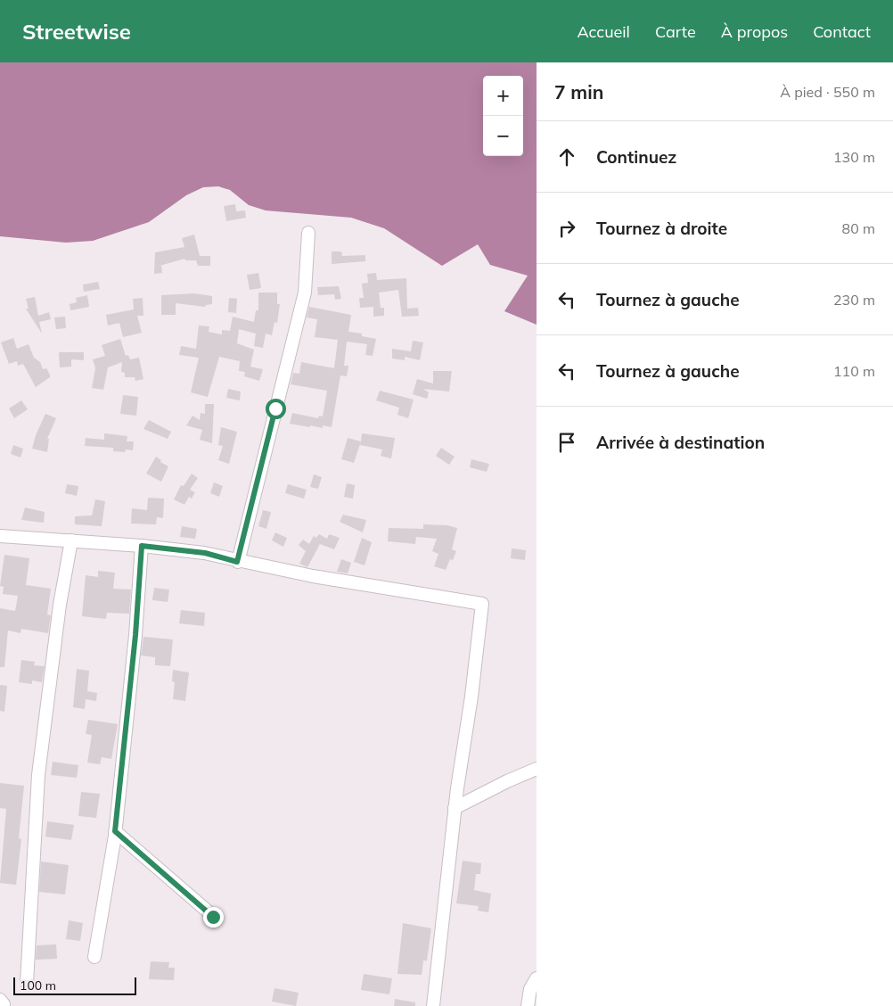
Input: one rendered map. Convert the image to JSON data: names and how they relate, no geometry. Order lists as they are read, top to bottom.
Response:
{
  "scale_bar": "100 m",
  "page": {
    "header": "Streetwise",
    "nav": [
      "Accueil",
      "Carte",
      "À propos",
      "Contact"
    ],
    "heading": ["7 min", "À pied · 550 m"],
    "map_buttons": ["+", "−"],
    "list": [
      ["Continuez", "130 m"],
      ["Tournez à droite", "80 m"],
      ["Tournez à gauche", "230 m"],
      ["Tournez à gauche", "110 m"],
      "Arrivée à destination"
    ],
    "scale": "100 m"
  }
}
